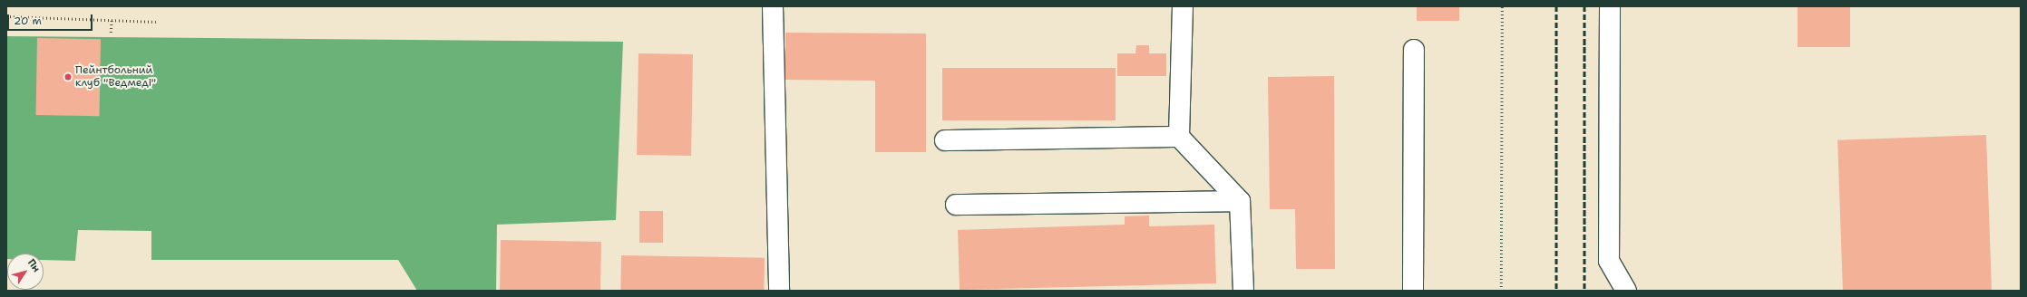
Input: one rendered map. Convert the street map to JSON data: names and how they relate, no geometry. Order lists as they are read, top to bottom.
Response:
{
  "places": ["Пейнтбольний клуб \"Ведмеді\""],
  "scale_bar": "20 m",
  "north": "top right"
}
